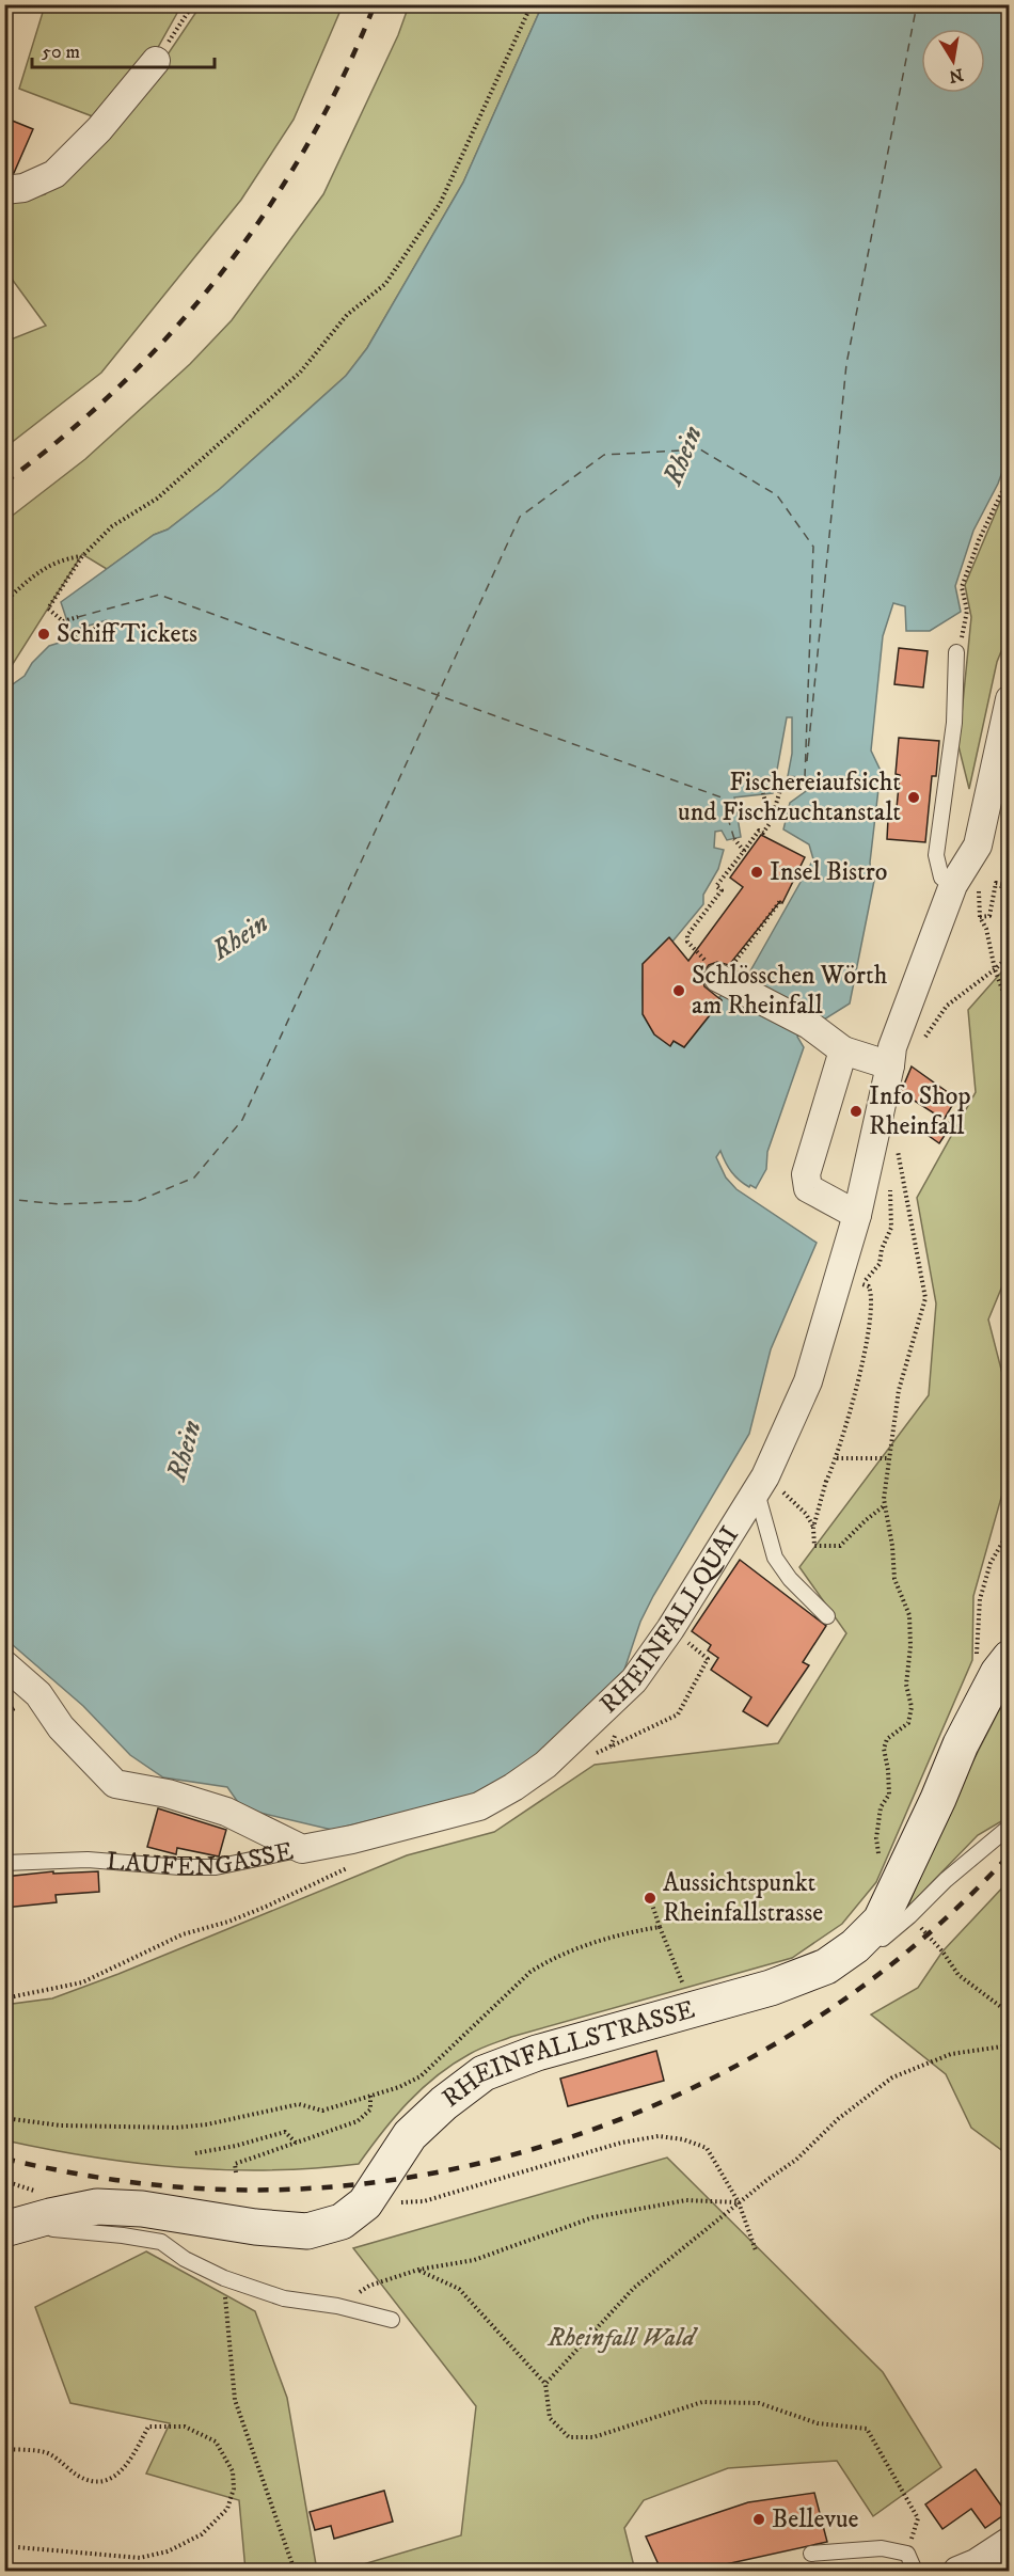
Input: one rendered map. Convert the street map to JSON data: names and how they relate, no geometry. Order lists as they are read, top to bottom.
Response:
{
  "streets": {
    "street": ["RHEINFALLQUAI", "LAUFENGASSE", "RHEINFALLSTRASSE"]
  },
  "crossings": [
    ["RHEINFALLQUAI", "LAUFENGASSE"]
  ],
  "water": ["Rhein"],
  "parks": ["Rheinfall Wald"],
  "places": [
    "Schiff Tickets",
    "Fischereiaufsicht und Fischzuchtanstalt",
    "Insel Bistro",
    "Schlösschen Wörth am Rheinfall",
    "Info Shop Rheinfall",
    "Aussichtspunkt Rheinfallstrasse",
    "Bellevue"
  ],
  "scale_bar": "50 m",
  "north": "bottom"
}
